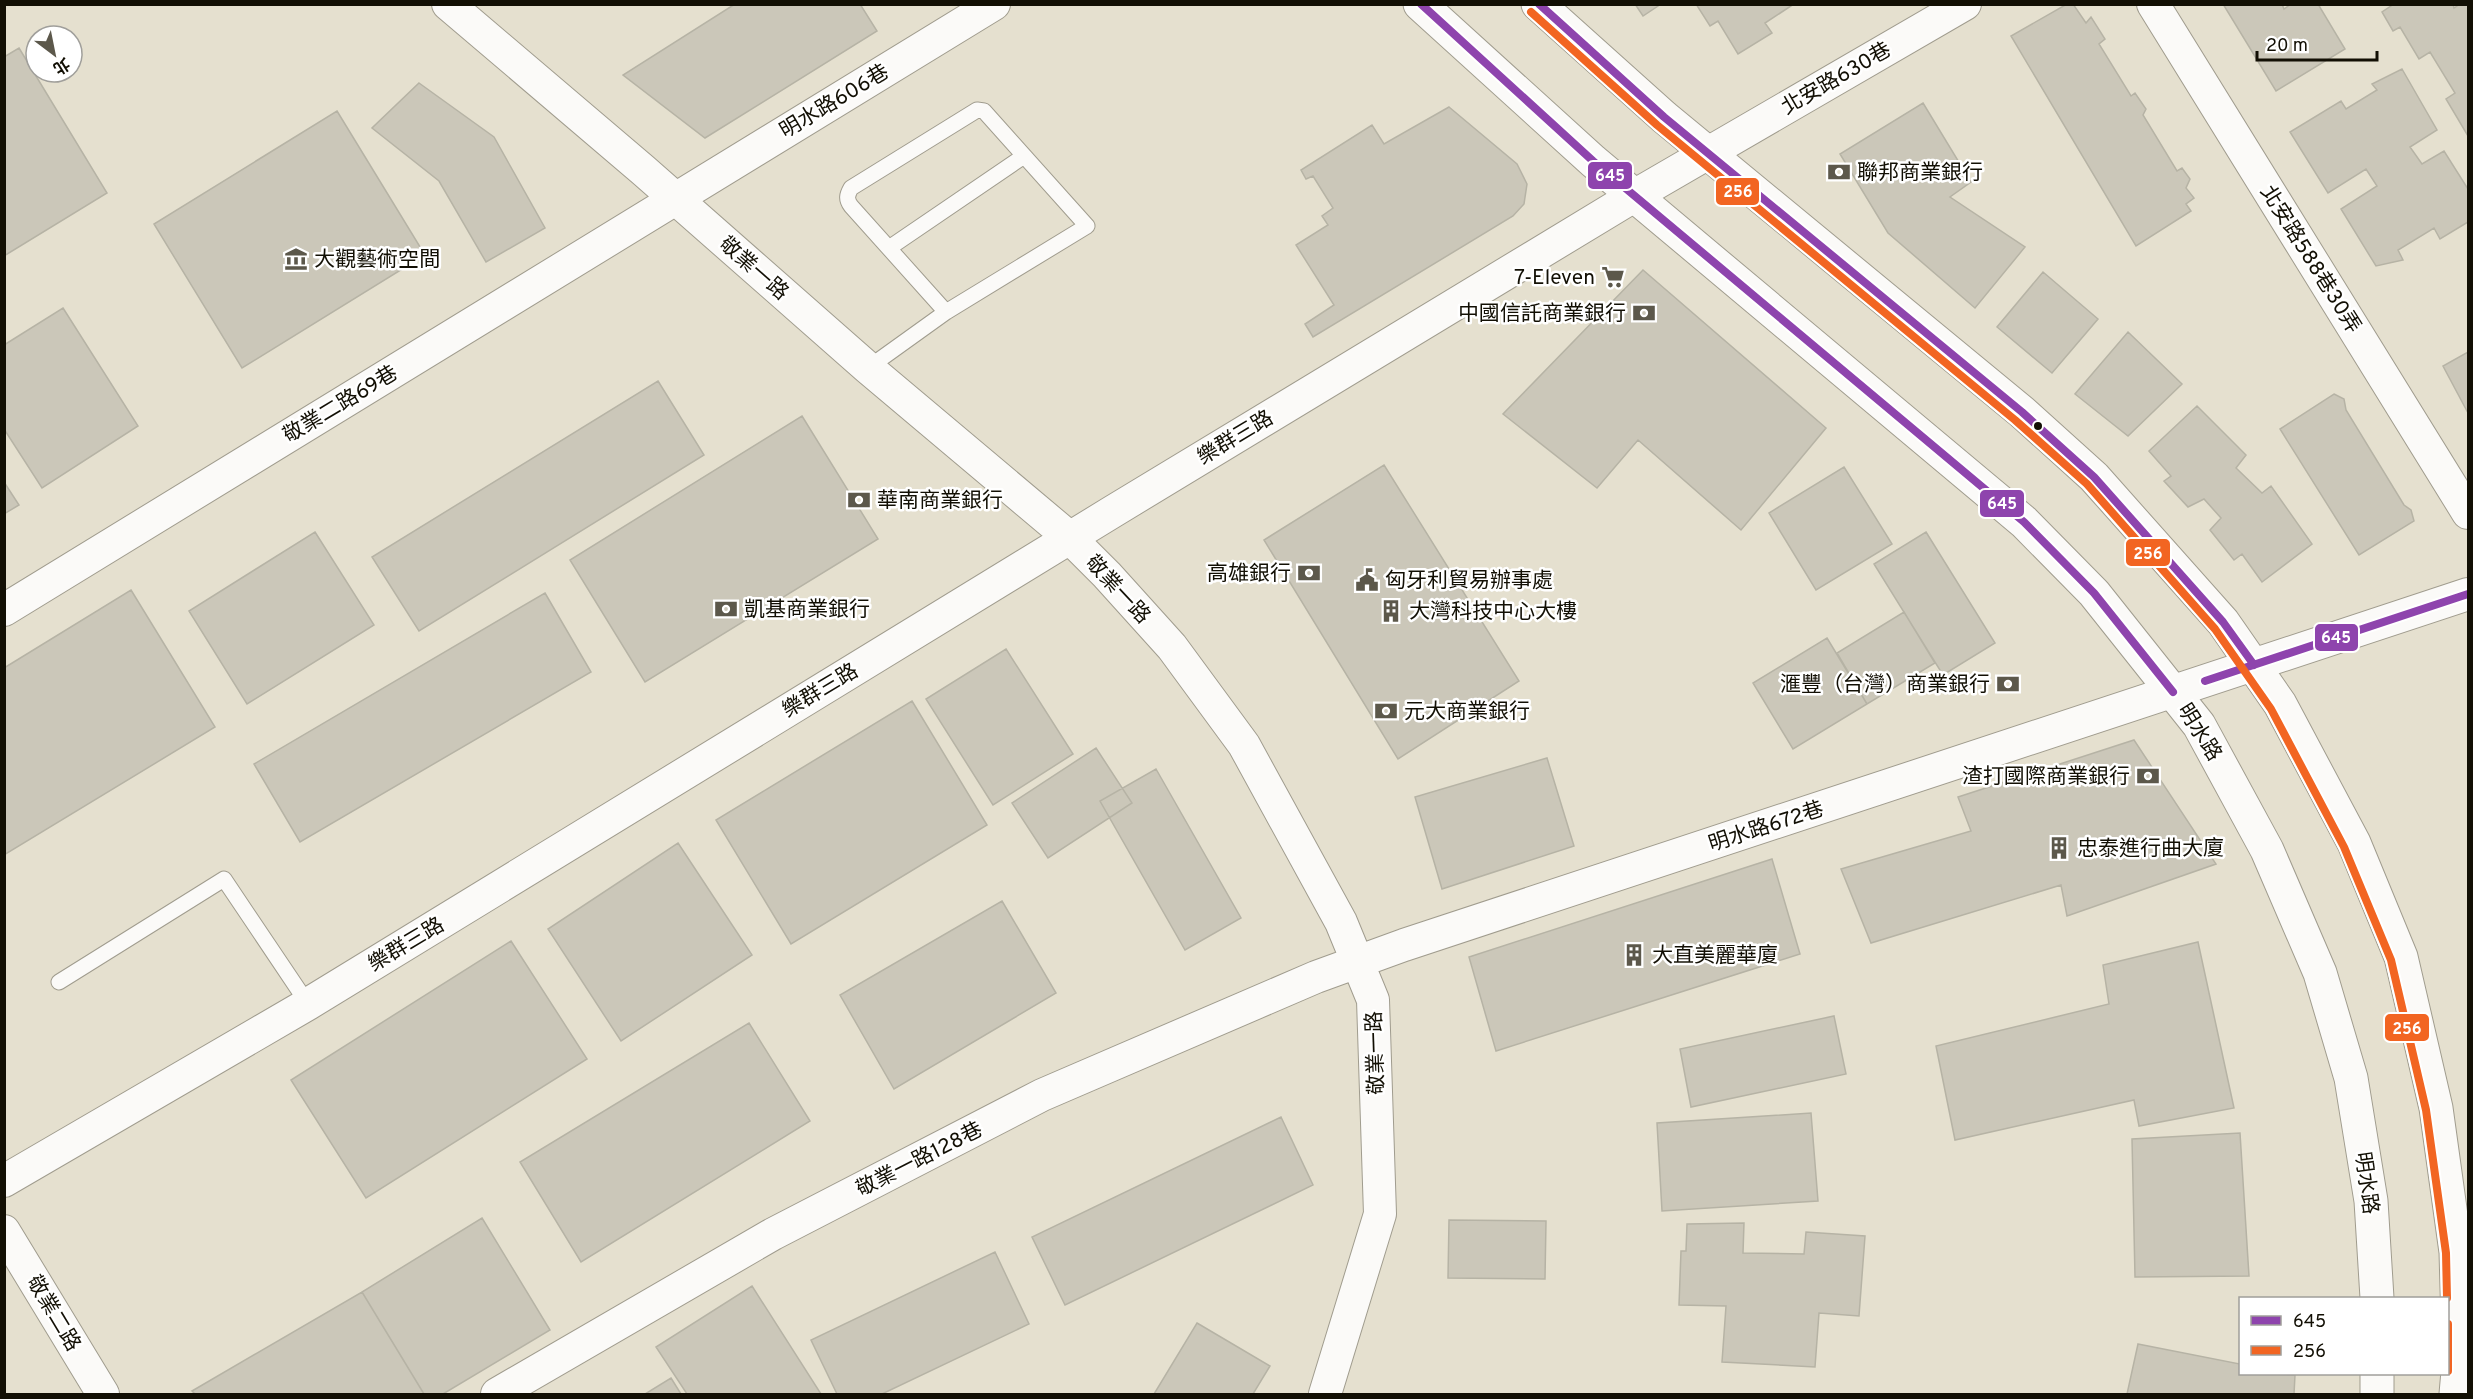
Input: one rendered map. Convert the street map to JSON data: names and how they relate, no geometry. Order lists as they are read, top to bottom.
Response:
{
  "streets": {
    "street": [
      "北安路630巷",
      "明水路606巷",
      "北安路588巷30弄",
      "敬業一路",
      "敬業二路69巷",
      "樂群三路",
      "明水路",
      "明水路672巷",
      "敬業一路128巷",
      "敬業二路"
    ]
  },
  "crossings": [
    ["北安路630巷", "樂群三路"],
    ["北安路630巷", "明水路"],
    ["明水路606巷", "敬業一路"],
    ["明水路606巷", "敬業二路69巷"],
    ["敬業一路", "敬業二路69巷"],
    ["敬業一路", "樂群三路"],
    ["敬業一路", "明水路672巷"],
    ["敬業一路", "敬業一路128巷"],
    ["樂群三路", "明水路"],
    ["明水路", "明水路672巷"],
    ["明水路672巷", "敬業一路128巷"]
  ],
  "places": {
    "bank": [
      "聯邦商業銀行",
      "中國信託商業銀行",
      "華南商業銀行",
      "高雄銀行",
      "凱基商業銀行",
      "滙豐（台灣）商業銀行",
      "元大商業銀行",
      "渣打國際商業銀行"
    ],
    "museum": ["大觀藝術空間"],
    "supermarket": ["7-Eleven"],
    "public building": ["匈牙利貿易辦事處"],
    "building": ["大灣科技中心大樓", "忠泰進行曲大廈", "大直美麗華廈"]
  },
  "lines": ["transit line 645", "transit line 256"],
  "legend": ["645", "256"],
  "scale_bar": "20 m",
  "north": "bottom right"
}
